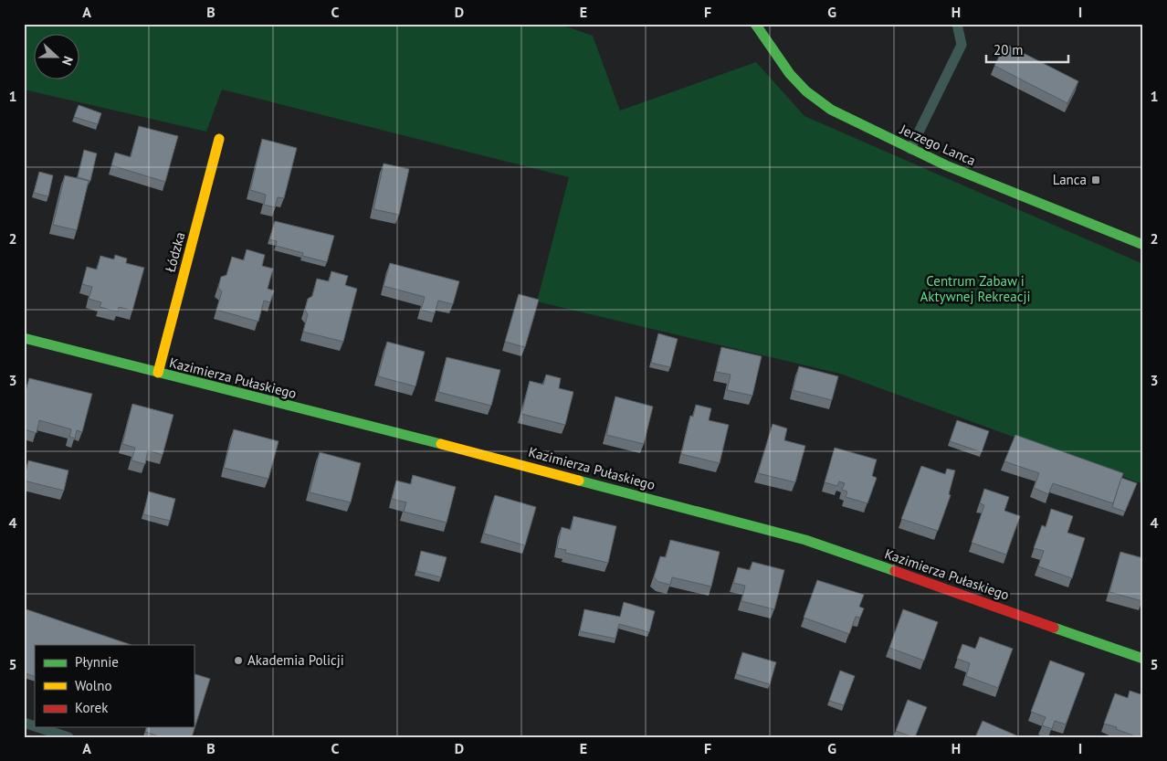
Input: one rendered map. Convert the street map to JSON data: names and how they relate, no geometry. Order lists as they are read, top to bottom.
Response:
{
  "streets": {
    "street": ["Jerzego Lanca", "Łódzka", "Kazimierza Pułaskiego"]
  },
  "crossings": [
    ["Łódzka", "Kazimierza Pułaskiego"]
  ],
  "parks": ["Centrum Zabaw i Aktywnej Rekreacji"],
  "places": {
    "transit": ["Lanca"],
    "other": ["Akademia Policji"]
  },
  "legend": ["Płynnie", "Wolno", "Korek"],
  "scale_bar": "20 m",
  "north": "right",
  "grid": {
    "columns": [
      "A",
      "B",
      "C",
      "D",
      "E",
      "F",
      "G",
      "H",
      "I"
    ],
    "rows": [
      "1",
      "2",
      "3",
      "4",
      "5"
    ]
  }
}
